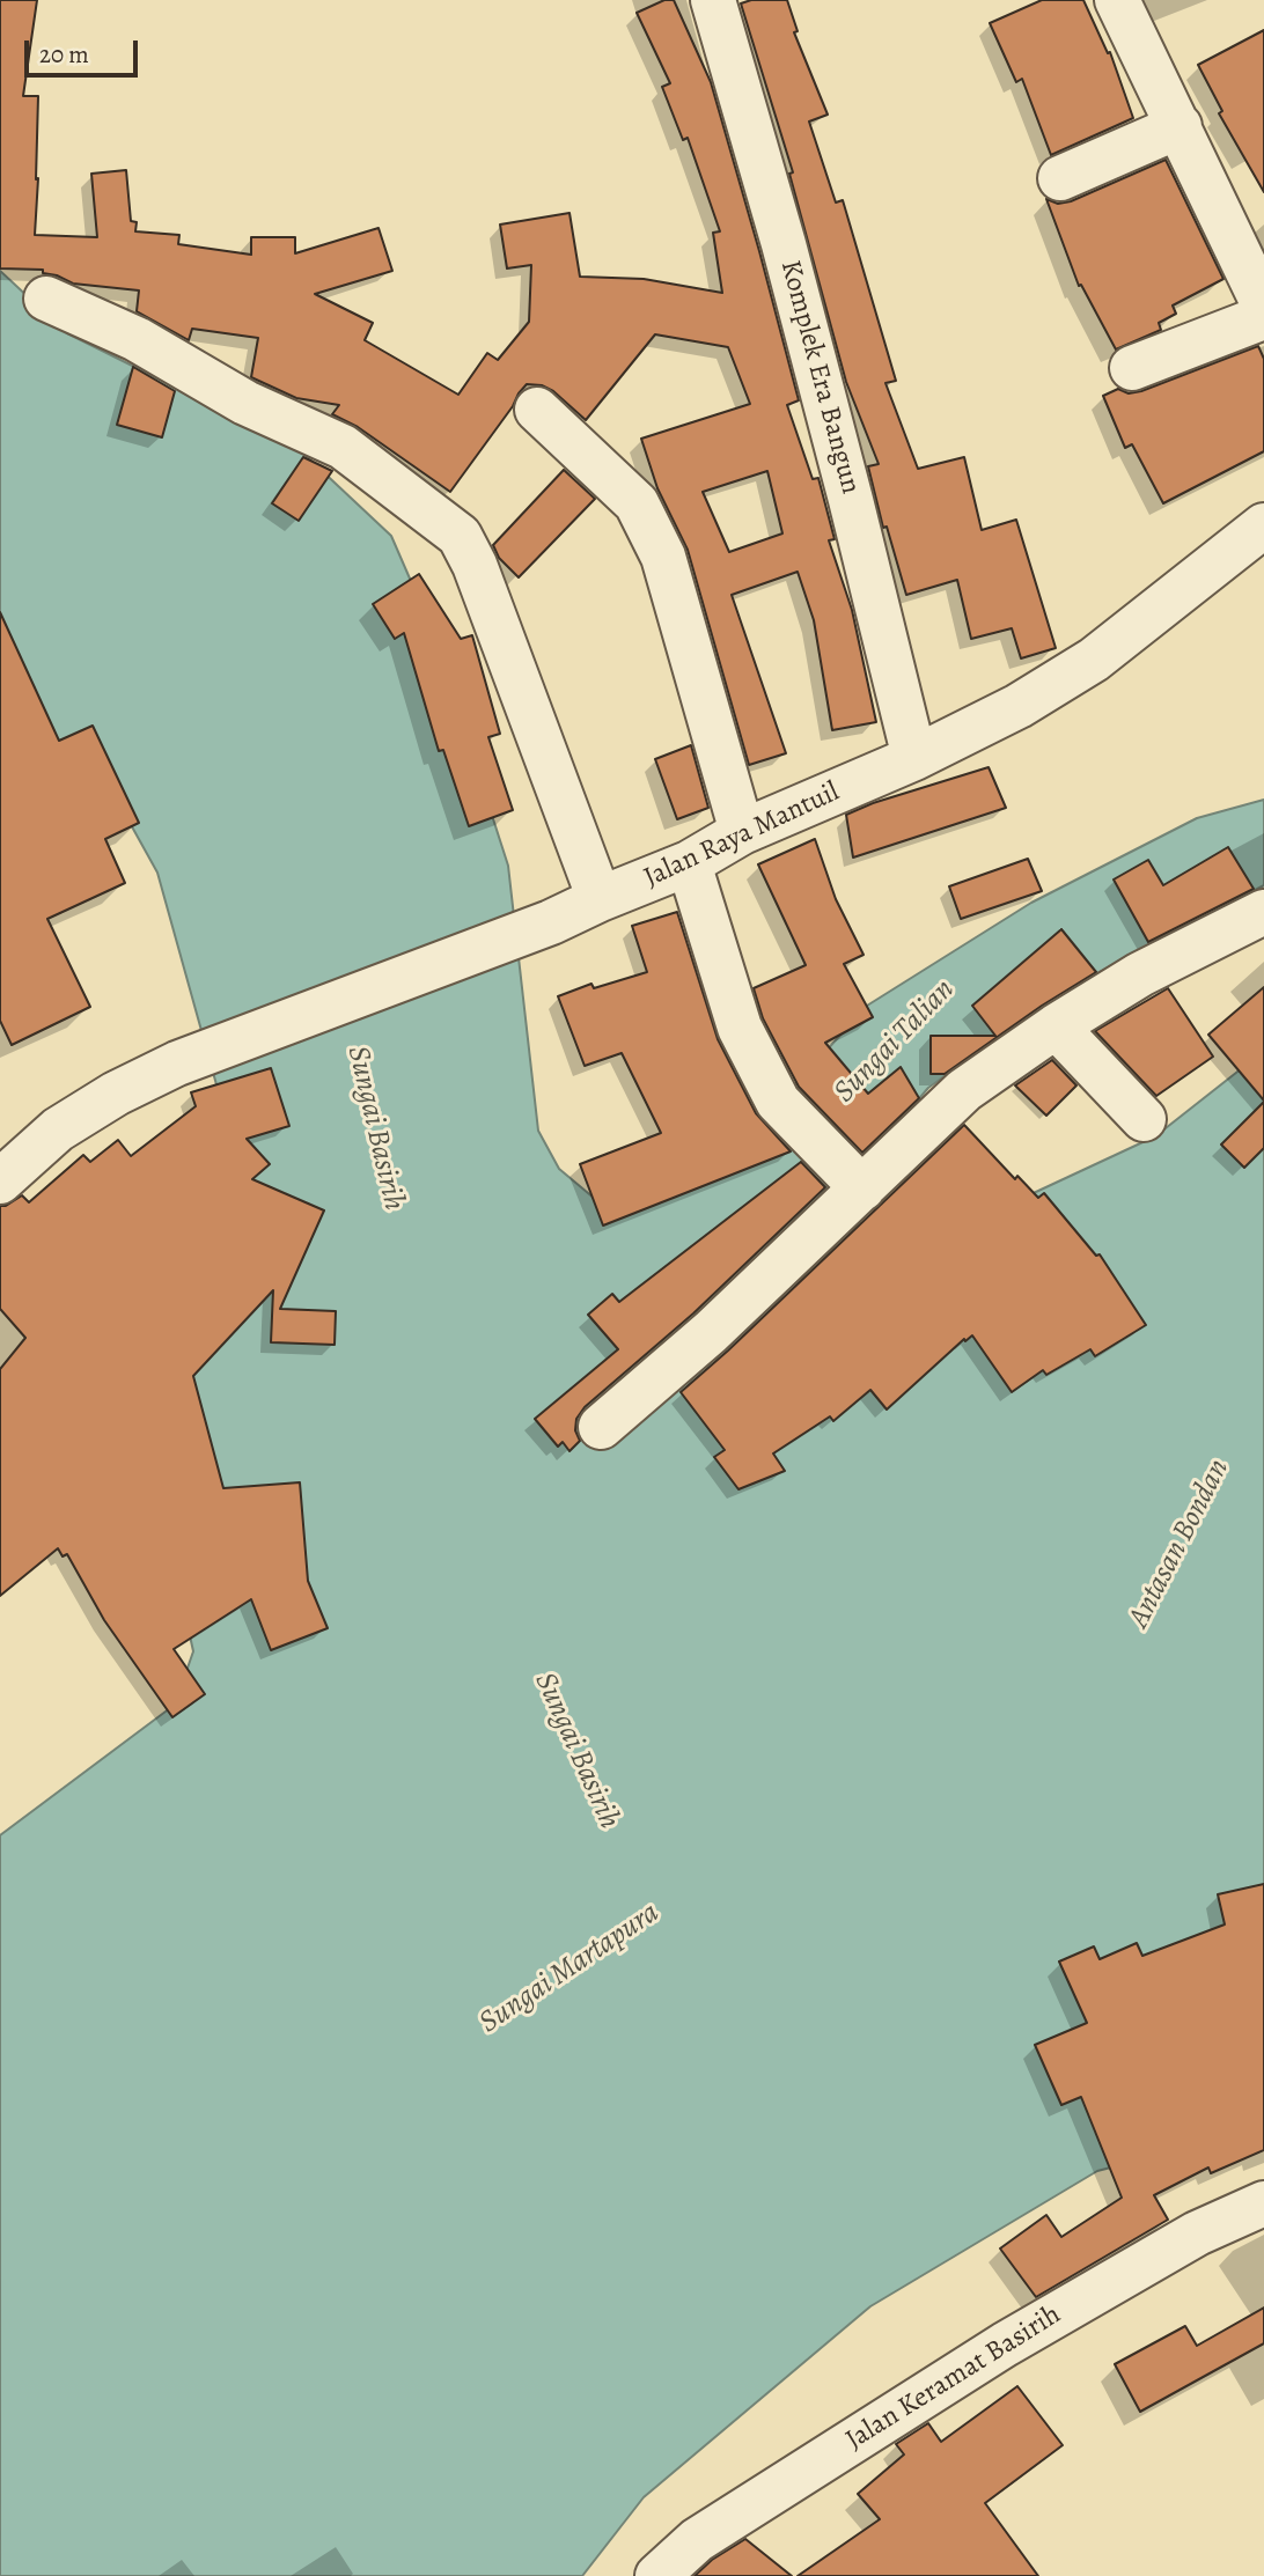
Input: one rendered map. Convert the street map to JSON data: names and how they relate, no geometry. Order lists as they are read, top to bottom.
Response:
{
  "streets": {
    "street": ["Komplek Era Bangun", "Jalan Raya Mantuil", "Jalan Keramat Basirih"]
  },
  "crossings": [
    ["Komplek Era Bangun", "Jalan Raya Mantuil"]
  ],
  "water": [
    "Sungai Talian",
    "Sungai Basirih",
    "Antasan Bondan",
    "Sungai Martapura"
  ],
  "scale_bar": "20 m"
}
